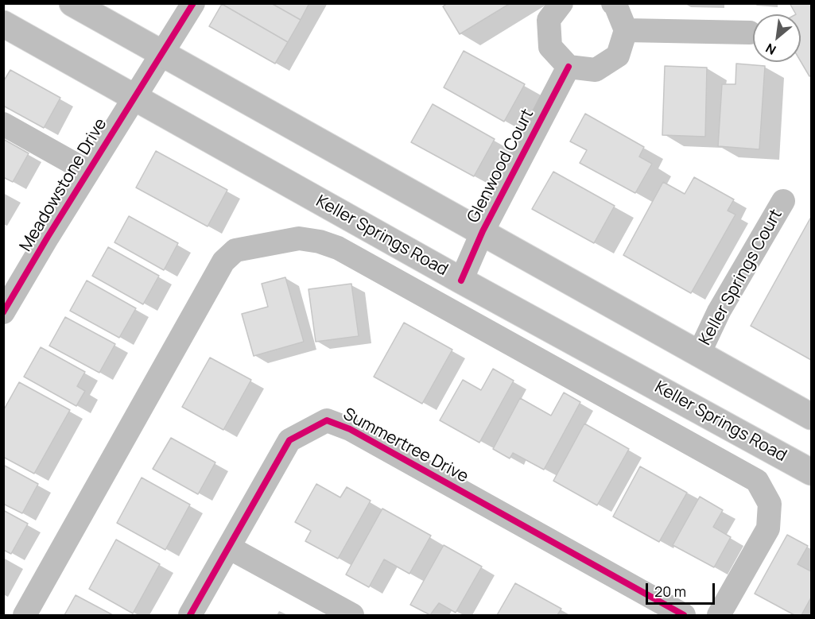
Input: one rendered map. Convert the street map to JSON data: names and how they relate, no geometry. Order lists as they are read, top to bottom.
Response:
{
  "streets": {
    "main road": ["Keller Springs Road"],
    "street": [
      "Glenwood Court",
      "Meadowstone Drive",
      "Keller Springs Court",
      "Summertree Drive"
    ]
  },
  "crossings": [
    ["Glenwood Court", "Keller Springs Road"],
    ["Meadowstone Drive", "Keller Springs Road"]
  ],
  "scale_bar": "20 m",
  "north": "bottom left"
}
